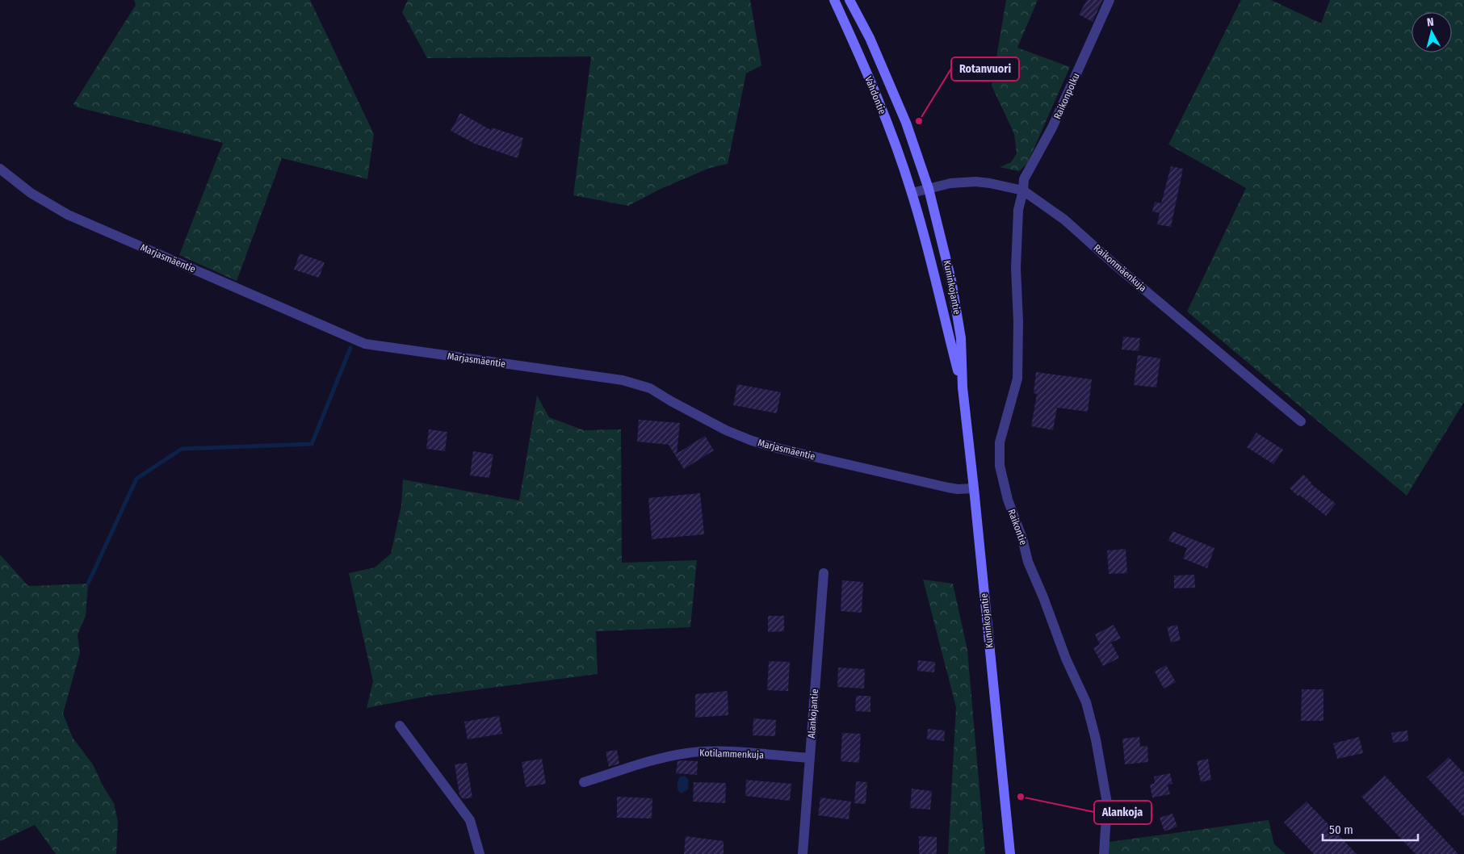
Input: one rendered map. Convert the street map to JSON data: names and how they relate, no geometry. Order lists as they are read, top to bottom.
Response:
{
  "streets": {
    "main road": ["Vahdontie", "Kuninkojantie"],
    "street": [
      "Raikonpolku",
      "Marjasmäentie",
      "Raikonmäenkuja",
      "Raikontie",
      "Alankojantie",
      "Kotilammenkuja"
    ]
  },
  "crossings": [
    ["Vahdontie", "Raikonmäenkuja"],
    ["Vahdontie", "Kuninkojantie"],
    ["Raikonpolku", "Raikonmäenkuja"],
    ["Raikonpolku", "Raikontie"],
    ["Marjasmäentie", "Kuninkojantie"],
    ["Raikonmäenkuja", "Kuninkojantie"],
    ["Raikonmäenkuja", "Raikontie"],
    ["Alankojantie", "Kotilammenkuja"]
  ],
  "places": ["Rotanvuori", "Alankoja"],
  "scale_bar": "50 m",
  "north": "top"
}
